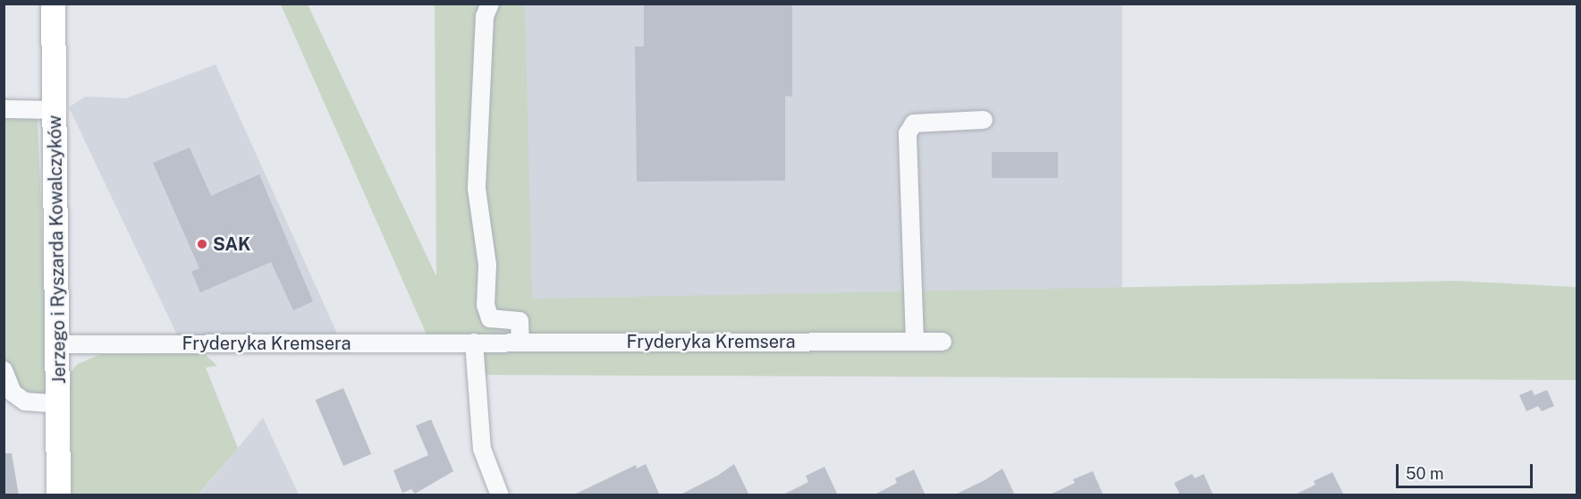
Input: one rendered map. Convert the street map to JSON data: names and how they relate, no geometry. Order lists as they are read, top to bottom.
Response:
{
  "streets": {
    "main road": ["Jerzego i Ryszarda Kowalczyków"],
    "street": ["Fryderyka Kremsera"]
  },
  "crossings": [
    ["Jerzego i Ryszarda Kowalczyków", "Fryderyka Kremsera"]
  ],
  "places": ["SAK"],
  "scale_bar": "50 m"
}
